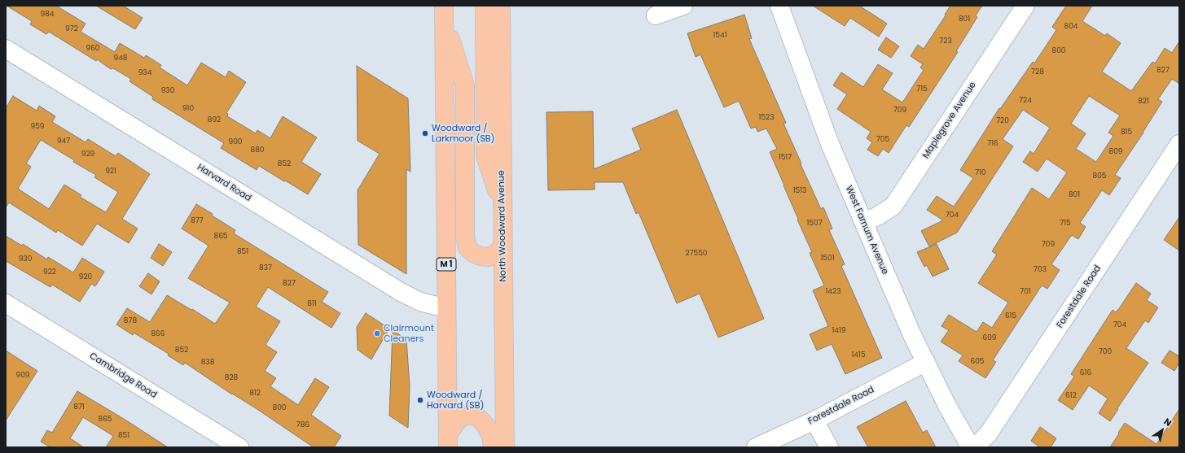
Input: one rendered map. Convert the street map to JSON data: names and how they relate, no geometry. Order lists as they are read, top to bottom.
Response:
{
  "streets": {
    "main road": ["North Woodward Avenue", "M 1"],
    "street": [
      "Maplegrove Avenue",
      "Harvard Road",
      "West Farnum Avenue",
      "Forestdale Road",
      "Cambridge Road"
    ]
  },
  "crossings": [
    ["Maplegrove Avenue", "West Farnum Avenue"],
    ["Harvard Road", "M 1"],
    ["West Farnum Avenue", "Forestdale Road"]
  ],
  "places": ["Woodward / Larkmoor (SB)", "Clairmount Cleaners", "Woodward / Harvard (SB)"],
  "house_numbers": [
    "984",
    "801",
    "804",
    "972",
    "1541",
    "723",
    "960",
    "800",
    "948",
    "827",
    "728",
    "934",
    "715",
    "930",
    "724",
    "821",
    "910",
    "709",
    "1523",
    "892",
    "720",
    "959",
    "815",
    "705",
    "947",
    "900",
    "716",
    "880",
    "809",
    "929",
    "1517",
    "852",
    "921",
    "710",
    "805",
    "1513",
    "801",
    "704",
    "877",
    "1507",
    "715",
    "865",
    "709",
    "851",
    "27550",
    "1501",
    "930",
    "837",
    "703",
    "922",
    "920",
    "827",
    "1423",
    "701",
    "811",
    "615",
    "878",
    "704",
    "1419",
    "866",
    "609",
    "852",
    "700",
    "1415",
    "605",
    "838",
    "616",
    "909",
    "828",
    "812",
    "612",
    "871",
    "800",
    "865",
    "786",
    "851"
  ],
  "north": "top right"
}
